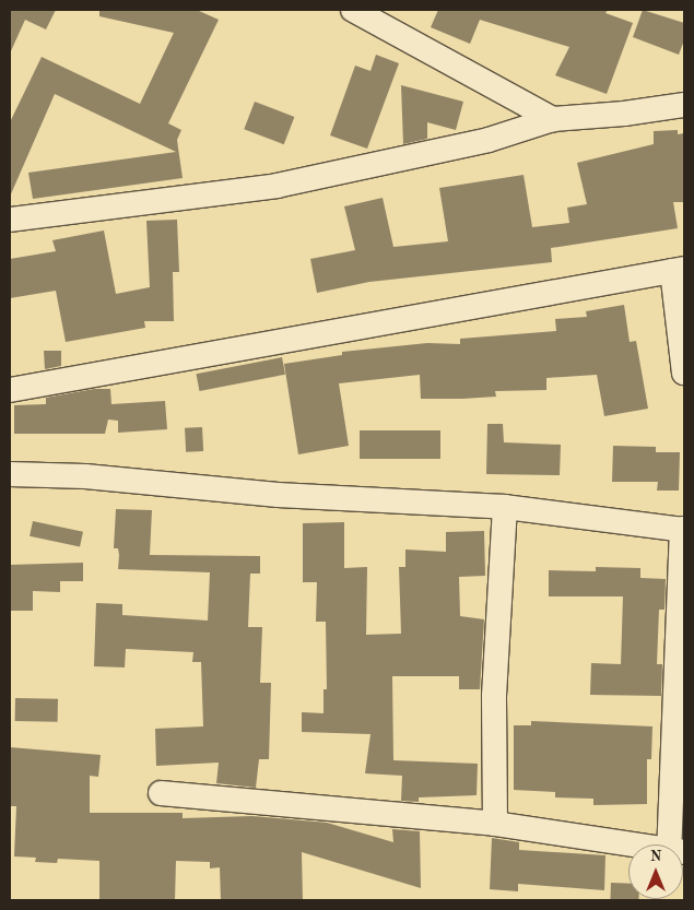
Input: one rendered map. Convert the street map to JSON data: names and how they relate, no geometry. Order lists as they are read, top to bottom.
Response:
{
  "north": "top"
}
